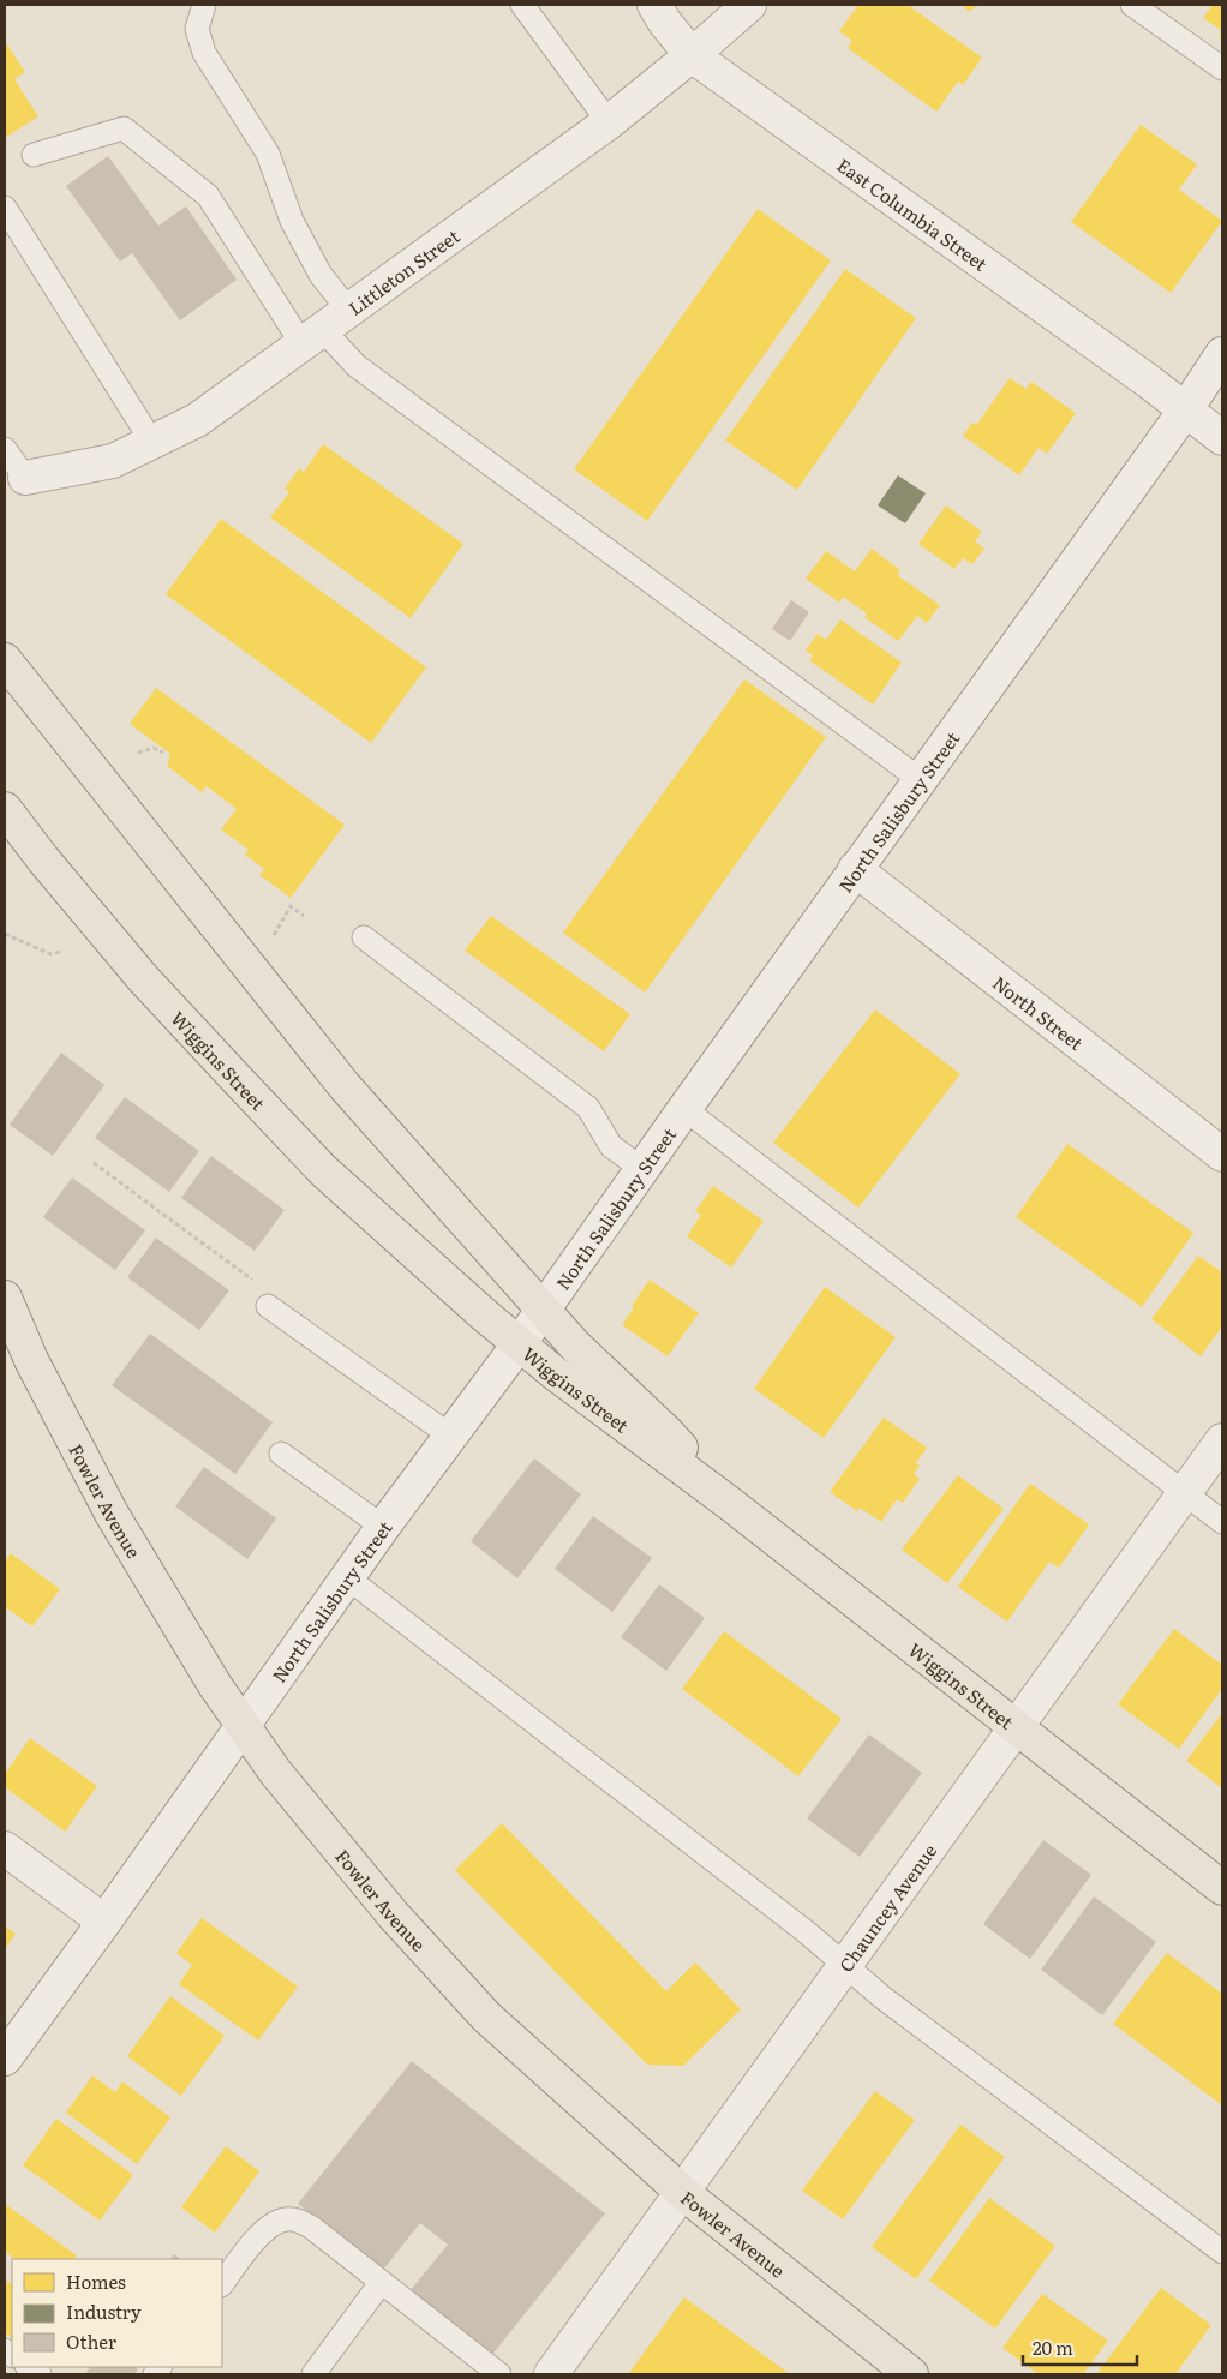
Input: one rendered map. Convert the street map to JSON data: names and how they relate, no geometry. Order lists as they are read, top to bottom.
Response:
{
  "streets": {
    "main road": ["Wiggins Street", "Fowler Avenue"],
    "street": [
      "East Columbia Street",
      "Littleton Street",
      "North Salisbury Street",
      "North Street",
      "Chauncey Avenue"
    ]
  },
  "crossings": [
    ["East Columbia Street", "Littleton Street"],
    ["East Columbia Street", "North Salisbury Street"],
    ["North Salisbury Street", "North Street"],
    ["North Salisbury Street", "Wiggins Street"],
    ["North Salisbury Street", "Fowler Avenue"],
    ["Wiggins Street", "Chauncey Avenue"],
    ["Fowler Avenue", "Chauncey Avenue"]
  ],
  "legend": ["Homes", "Industry", "Other"],
  "scale_bar": "20 m"
}
